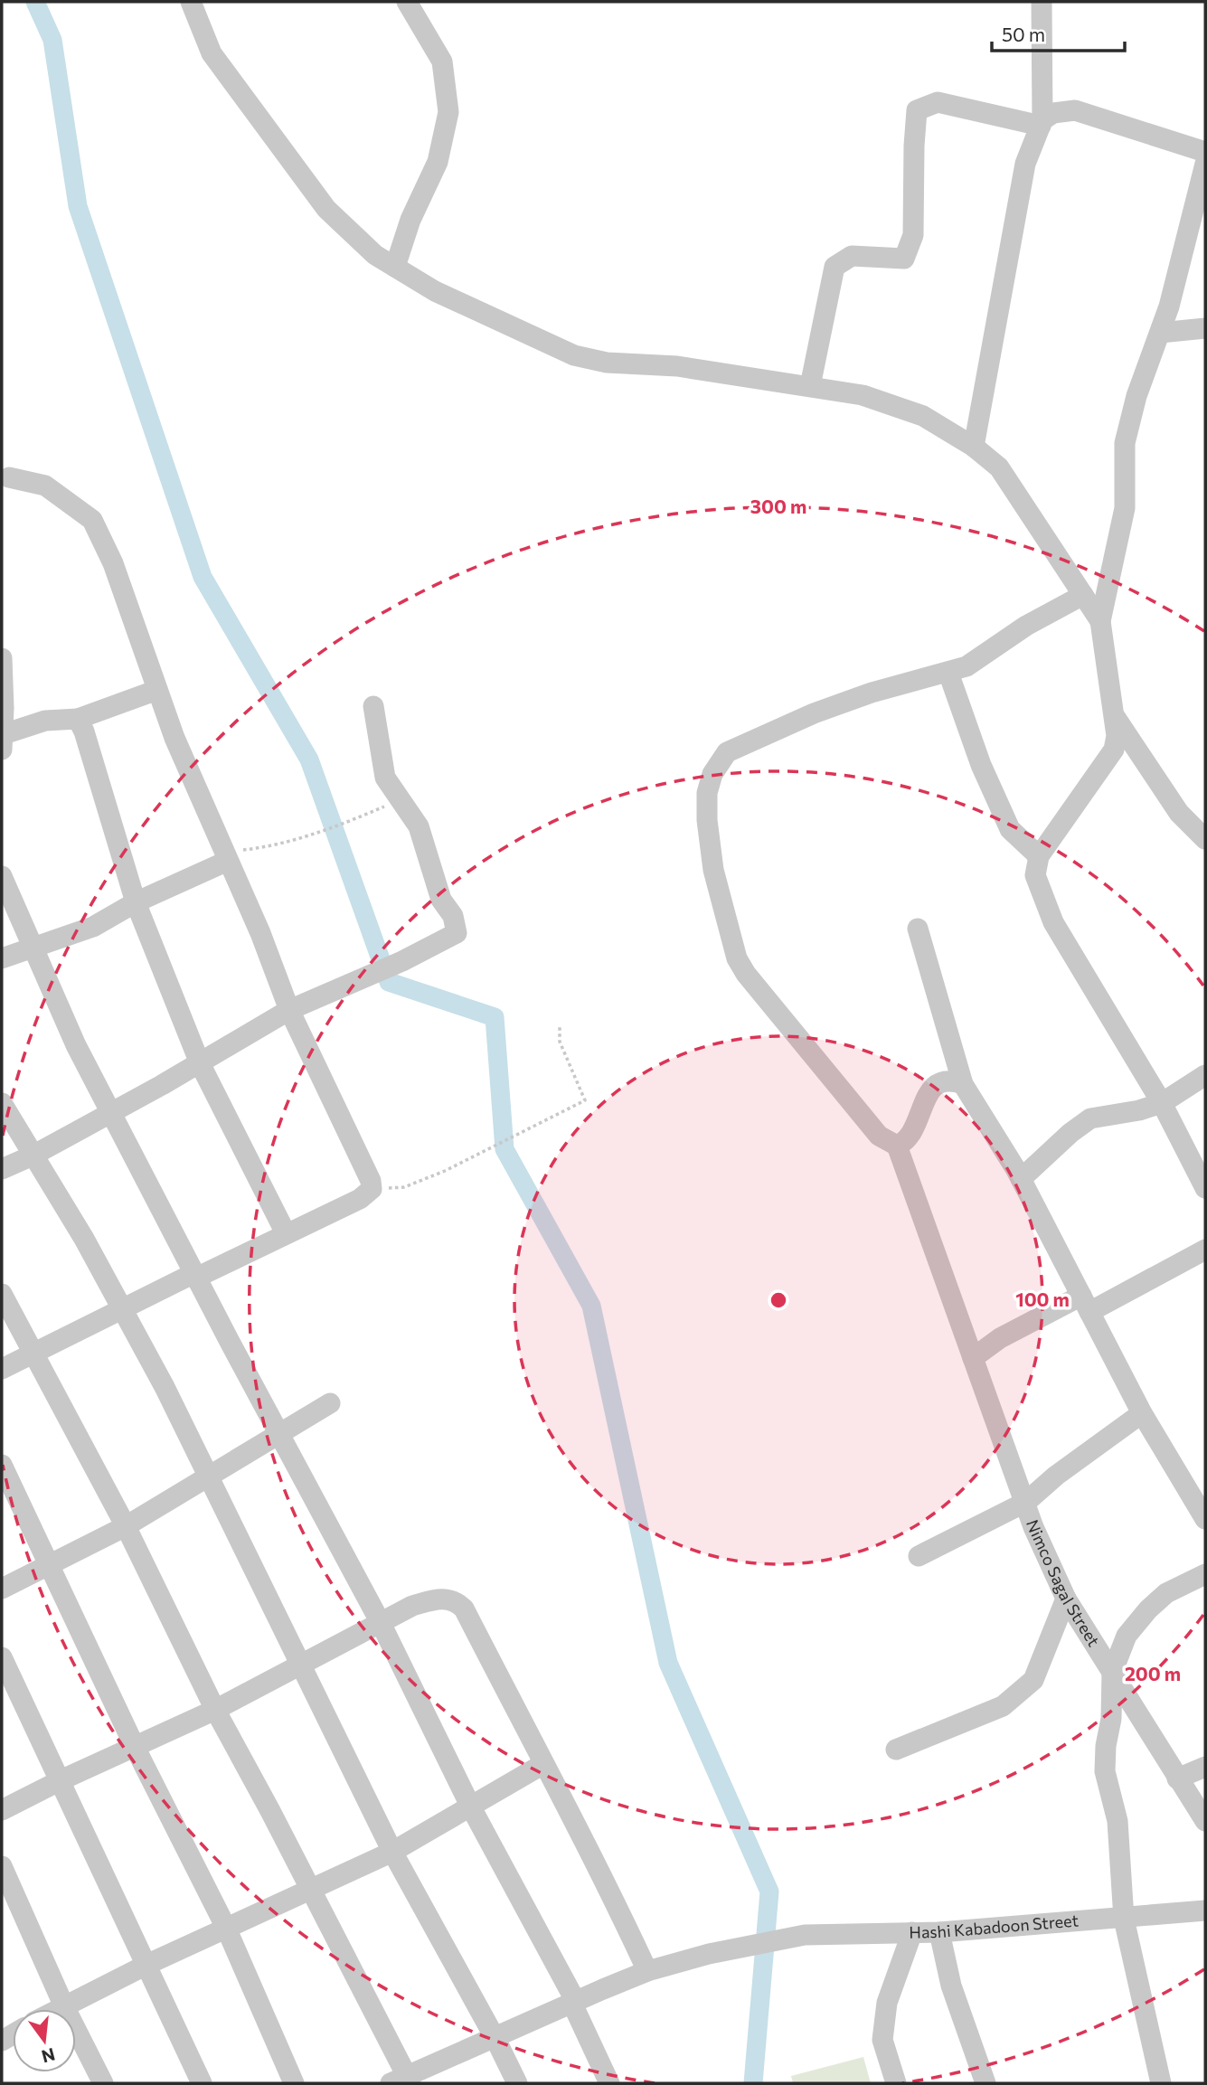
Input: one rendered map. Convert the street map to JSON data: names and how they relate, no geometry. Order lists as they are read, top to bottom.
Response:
{
  "streets": {
    "street": ["Nimco Sagal Street", "Hashi Kabadoon Street"]
  },
  "scale_bar": "50 m",
  "north": "bottom",
  "rings": ["300 m", "100 m", "200 m"]
}
